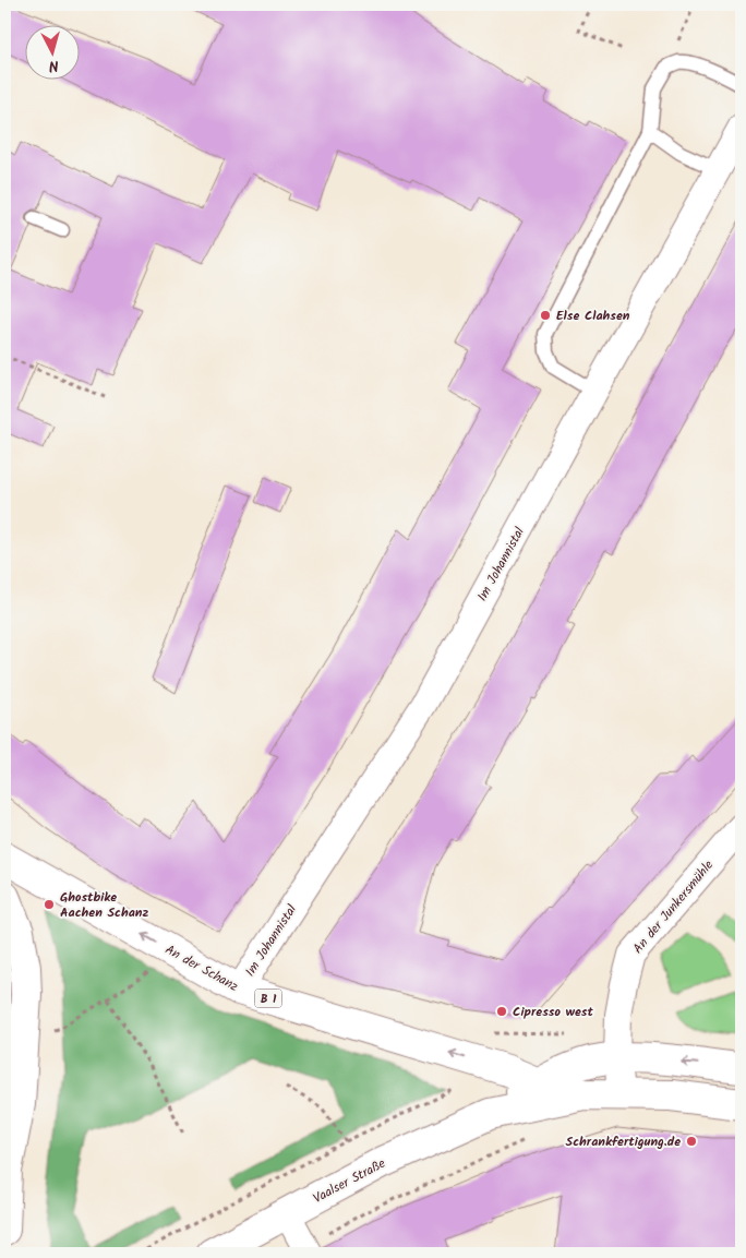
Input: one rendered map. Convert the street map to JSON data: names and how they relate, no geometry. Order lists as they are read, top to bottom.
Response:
{
  "streets": {
    "main road": ["An der Schanz", "B 1", "Vaalser Straße"],
    "street": ["Im Johannistal", "An der Junkersmühle"]
  },
  "crossings": [
    ["Im Johannistal", "An der Schanz"],
    ["An der Junkersmühle", "Vaalser Straße"],
    ["An der Schanz", "Vaalser Straße"]
  ],
  "one_way": ["An der Schanz"],
  "places": [
    "Else Clahsen",
    "Ghostbike Aachen Schanz",
    "Cipresso west",
    "Schrankfertigung.de"
  ],
  "north": "bottom"
}
